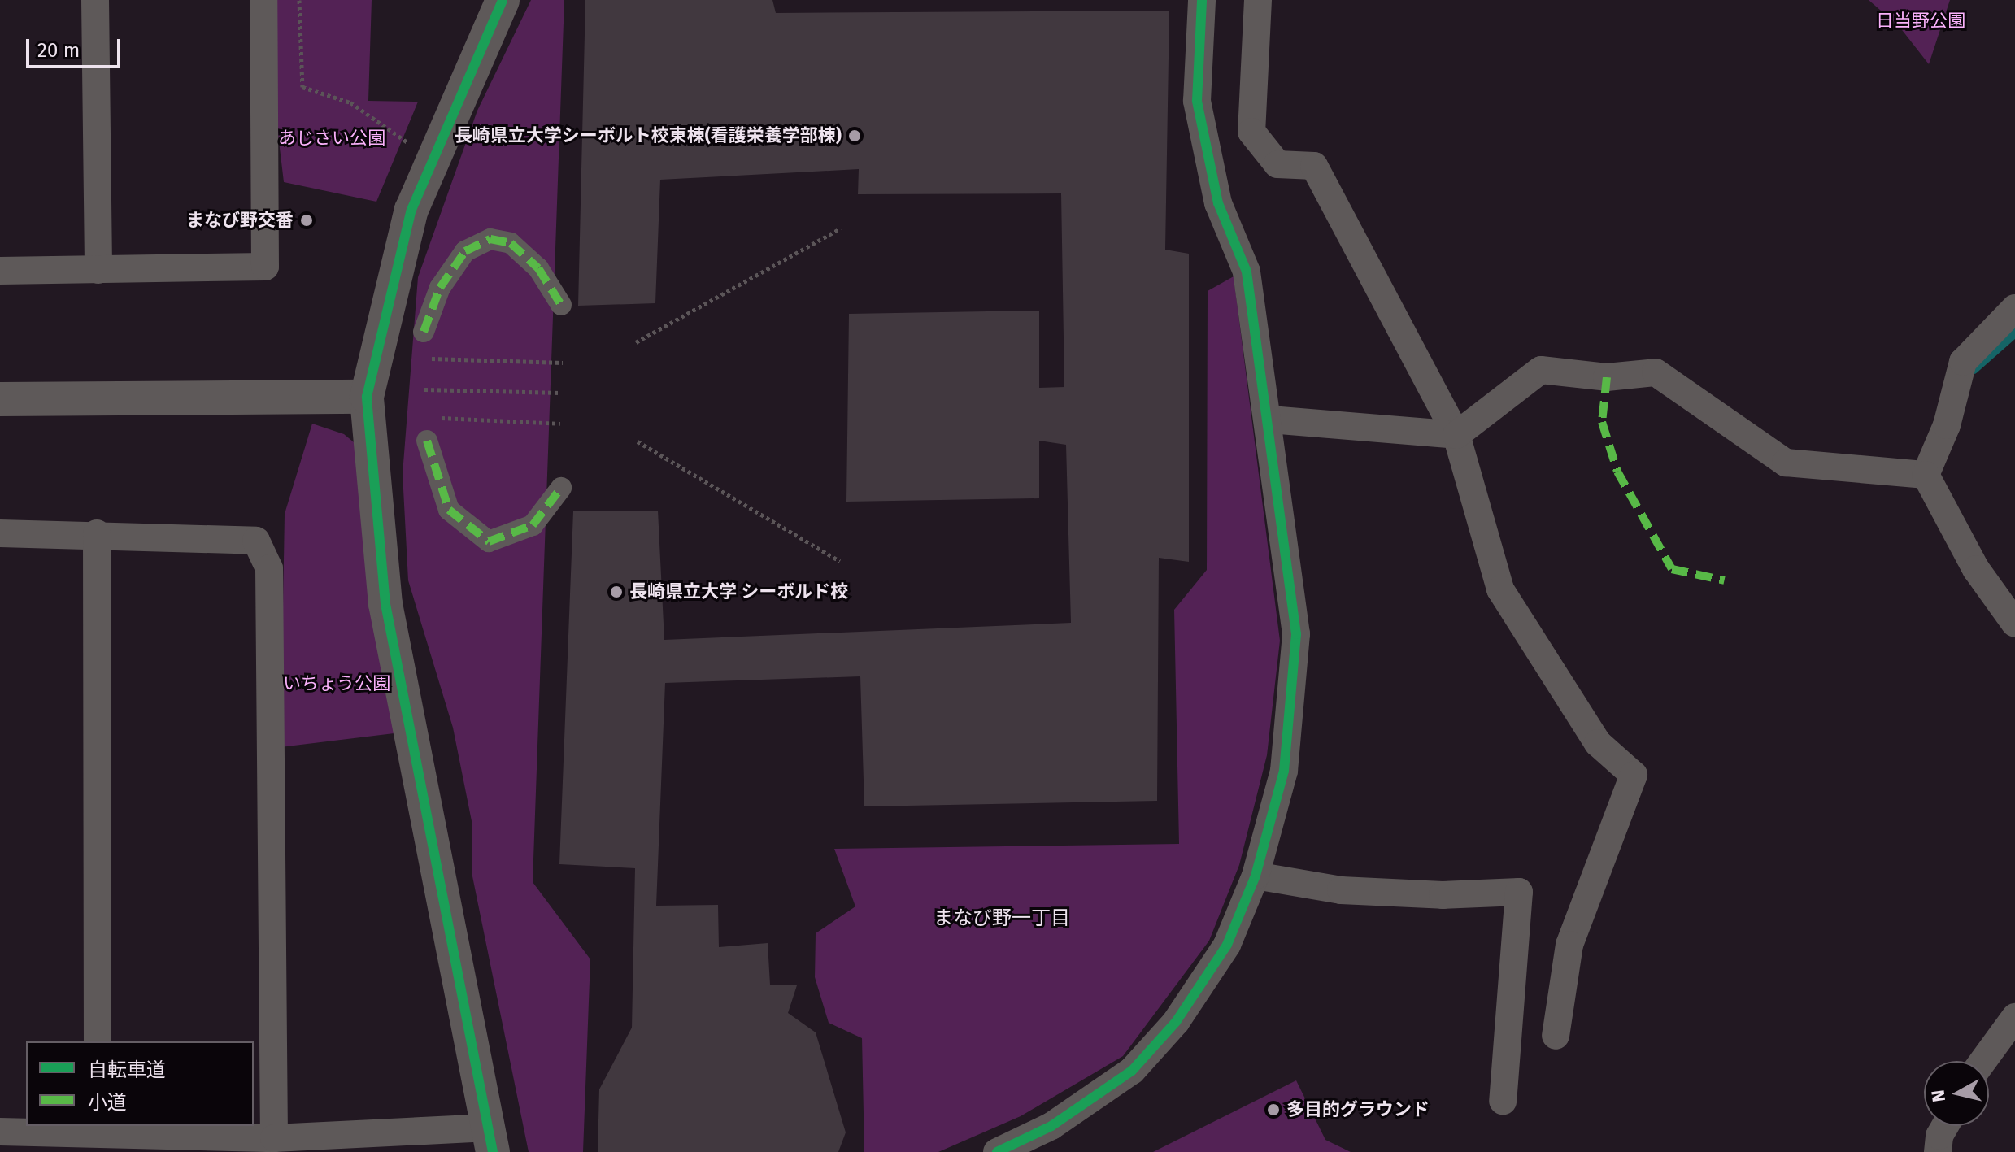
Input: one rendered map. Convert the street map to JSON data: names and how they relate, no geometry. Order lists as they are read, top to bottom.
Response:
{
  "districts": ["まなび野一丁目"],
  "parks": ["日当野公園", "あじさい公園", "いちょう公園"],
  "places": [
    "長崎県立大学シーボルト校東棟(看護栄養学部棟)",
    "まなび野交番",
    "長崎県立大学 シーボルド校",
    "多目的グラウンド"
  ],
  "legend": ["自転車道", "小道"],
  "scale_bar": "20 m",
  "north": "left"
}
